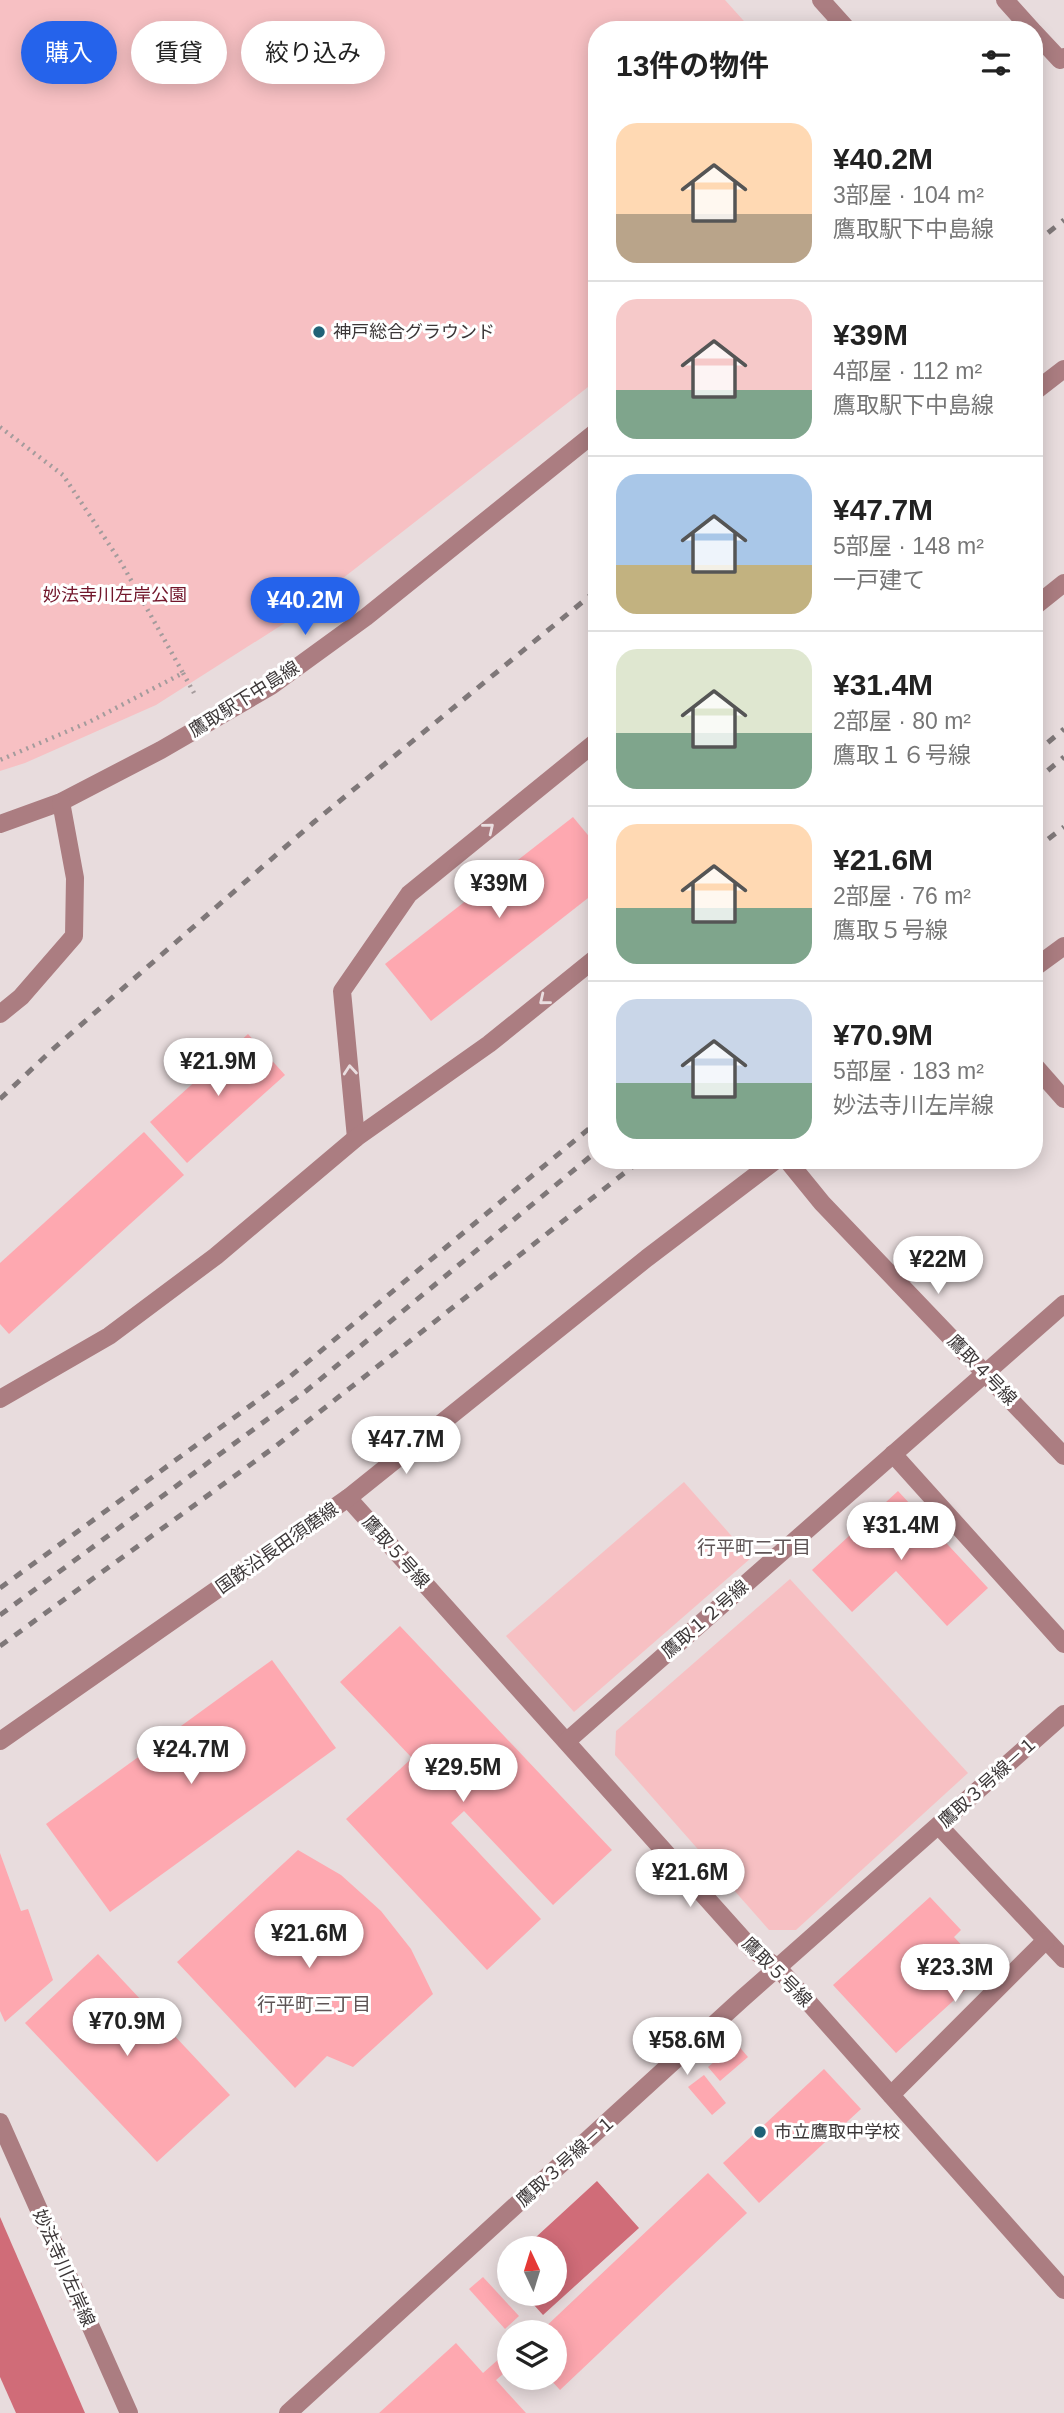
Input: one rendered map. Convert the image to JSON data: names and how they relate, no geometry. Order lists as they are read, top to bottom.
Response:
{
  "streets": {
    "street": [
      "鷹取駅下中島線",
      "鷹取４号線",
      "国鉄沿長田須磨線",
      "鷹取５号線",
      "鷹取１２号線",
      "鷹取３号線－１",
      "妙法寺川左岸線"
    ]
  },
  "crossings": [
    ["鷹取４号線", "鷹取１２号線"],
    ["国鉄沿長田須磨線", "鷹取５号線"],
    ["鷹取５号線", "鷹取１２号線"],
    ["鷹取５号線", "鷹取３号線－１"]
  ],
  "districts": ["行平町二丁目", "行平町三丁目"],
  "parks": ["妙法寺川左岸公園"],
  "places": ["神戸総合グラウンド", "市立鷹取中学校"],
  "north": "top",
  "page": {
    "chip": ["購入", "賃貸", "絞り込み"],
    "heading": "13件の物件",
    "list": [
      {
        "name": "¥40.2M",
        "note": "3部屋 · 104 m² · 鷹取駅下中島線"
      },
      {
        "name": "¥39M",
        "note": "4部屋 · 112 m² · 鷹取駅下中島線"
      },
      {
        "name": "¥47.7M",
        "note": "5部屋 · 148 m² · 一戸建て"
      },
      {
        "name": "¥31.4M",
        "note": "2部屋 · 80 m² · 鷹取１６号線"
      },
      {
        "name": "¥21.6M",
        "note": "2部屋 · 76 m² · 鷹取５号線"
      },
      {
        "name": "¥70.9M",
        "note": "5部屋 · 183 m² · 妙法寺川左岸線"
      }
    ],
    "price": [
      "¥40.2M",
      "¥39M",
      "¥21.9M",
      "¥22M",
      "¥47.7M",
      "¥31.4M",
      "¥24.7M",
      "¥29.5M",
      "¥21.6M",
      "¥21.6M",
      "¥23.3M",
      "¥70.9M",
      "¥58.6M"
    ]
  }
}
